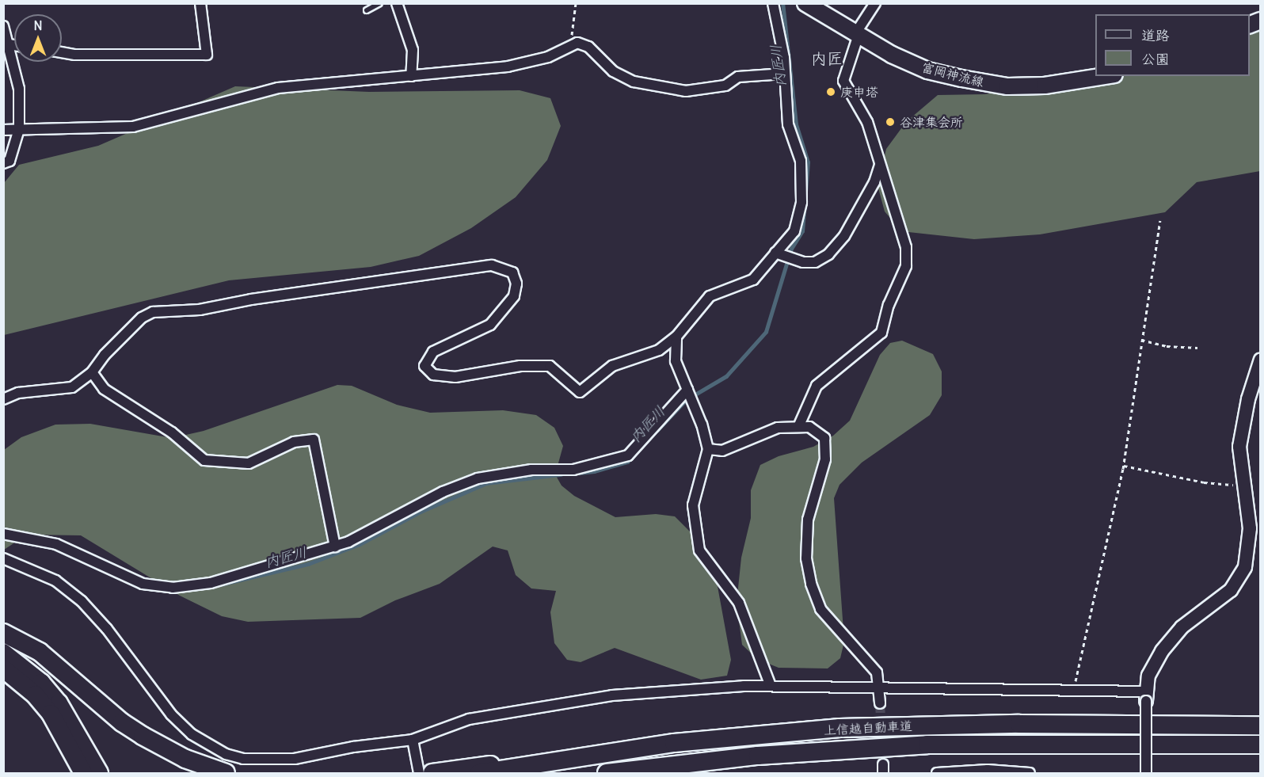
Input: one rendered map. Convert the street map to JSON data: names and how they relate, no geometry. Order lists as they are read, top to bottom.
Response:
{
  "streets": {
    "highway": ["上信越自動車道"],
    "main road": ["富岡神流線"]
  },
  "districts": ["内匠"],
  "water": ["内匠川"],
  "places": ["庚申塔", "谷津集会所"],
  "legend": ["道路", "公園"],
  "north": "top"
}
